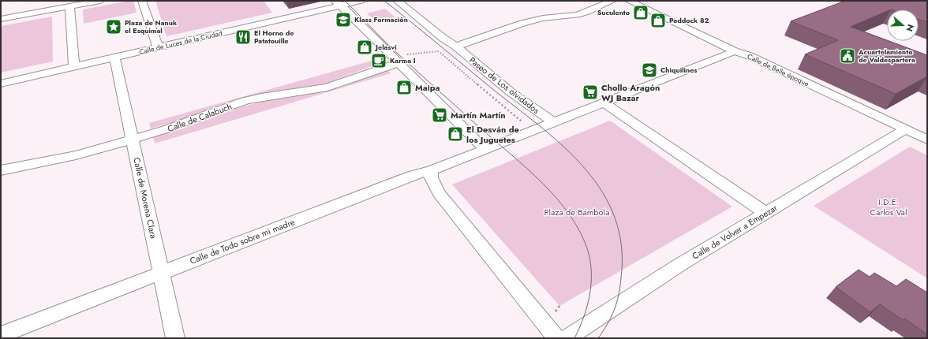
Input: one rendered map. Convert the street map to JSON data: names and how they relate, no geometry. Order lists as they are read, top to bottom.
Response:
{
  "streets": {
    "street": [
      "Calle de Luces de la Ciudad",
      "Calle de Belle époque",
      "Paseo de Los olvidados",
      "Calle de Calabuch",
      "Calle de Morena Clara",
      "Calle de Volver a Empezar",
      "Calle de Todo sobre mi madre"
    ]
  },
  "crossings": [
    ["Calle de Luces de la Ciudad", "Calle de Morena Clara"],
    ["Calle de Belle époque", "Calle de Volver a Empezar"],
    ["Calle de Calabuch", "Calle de Morena Clara"],
    ["Calle de Morena Clara", "Calle de Todo sobre mi madre"]
  ],
  "parks": ["I.D.E. Carlos Val", "Plaza de Bámbola"],
  "places": {
    "shop": [
      "Suculento",
      "Paddock 82",
      "Jelasvi",
      "Maipa",
      "El Desván de los Juguetes"
    ],
    "school or university": ["Klass Formación", "Chiquilines"],
    "place": ["Plaza de Nanuk el Esquimal"],
    "restaurant": ["El Horno de Patatouille"],
    "public building": ["Acuartelamiento de Valdespartera"],
    "cafe": ["Karma I"],
    "supermarket": ["Chollo Aragón WJ Bazar", "Martín Martín"]
  },
  "north": "right"
}
